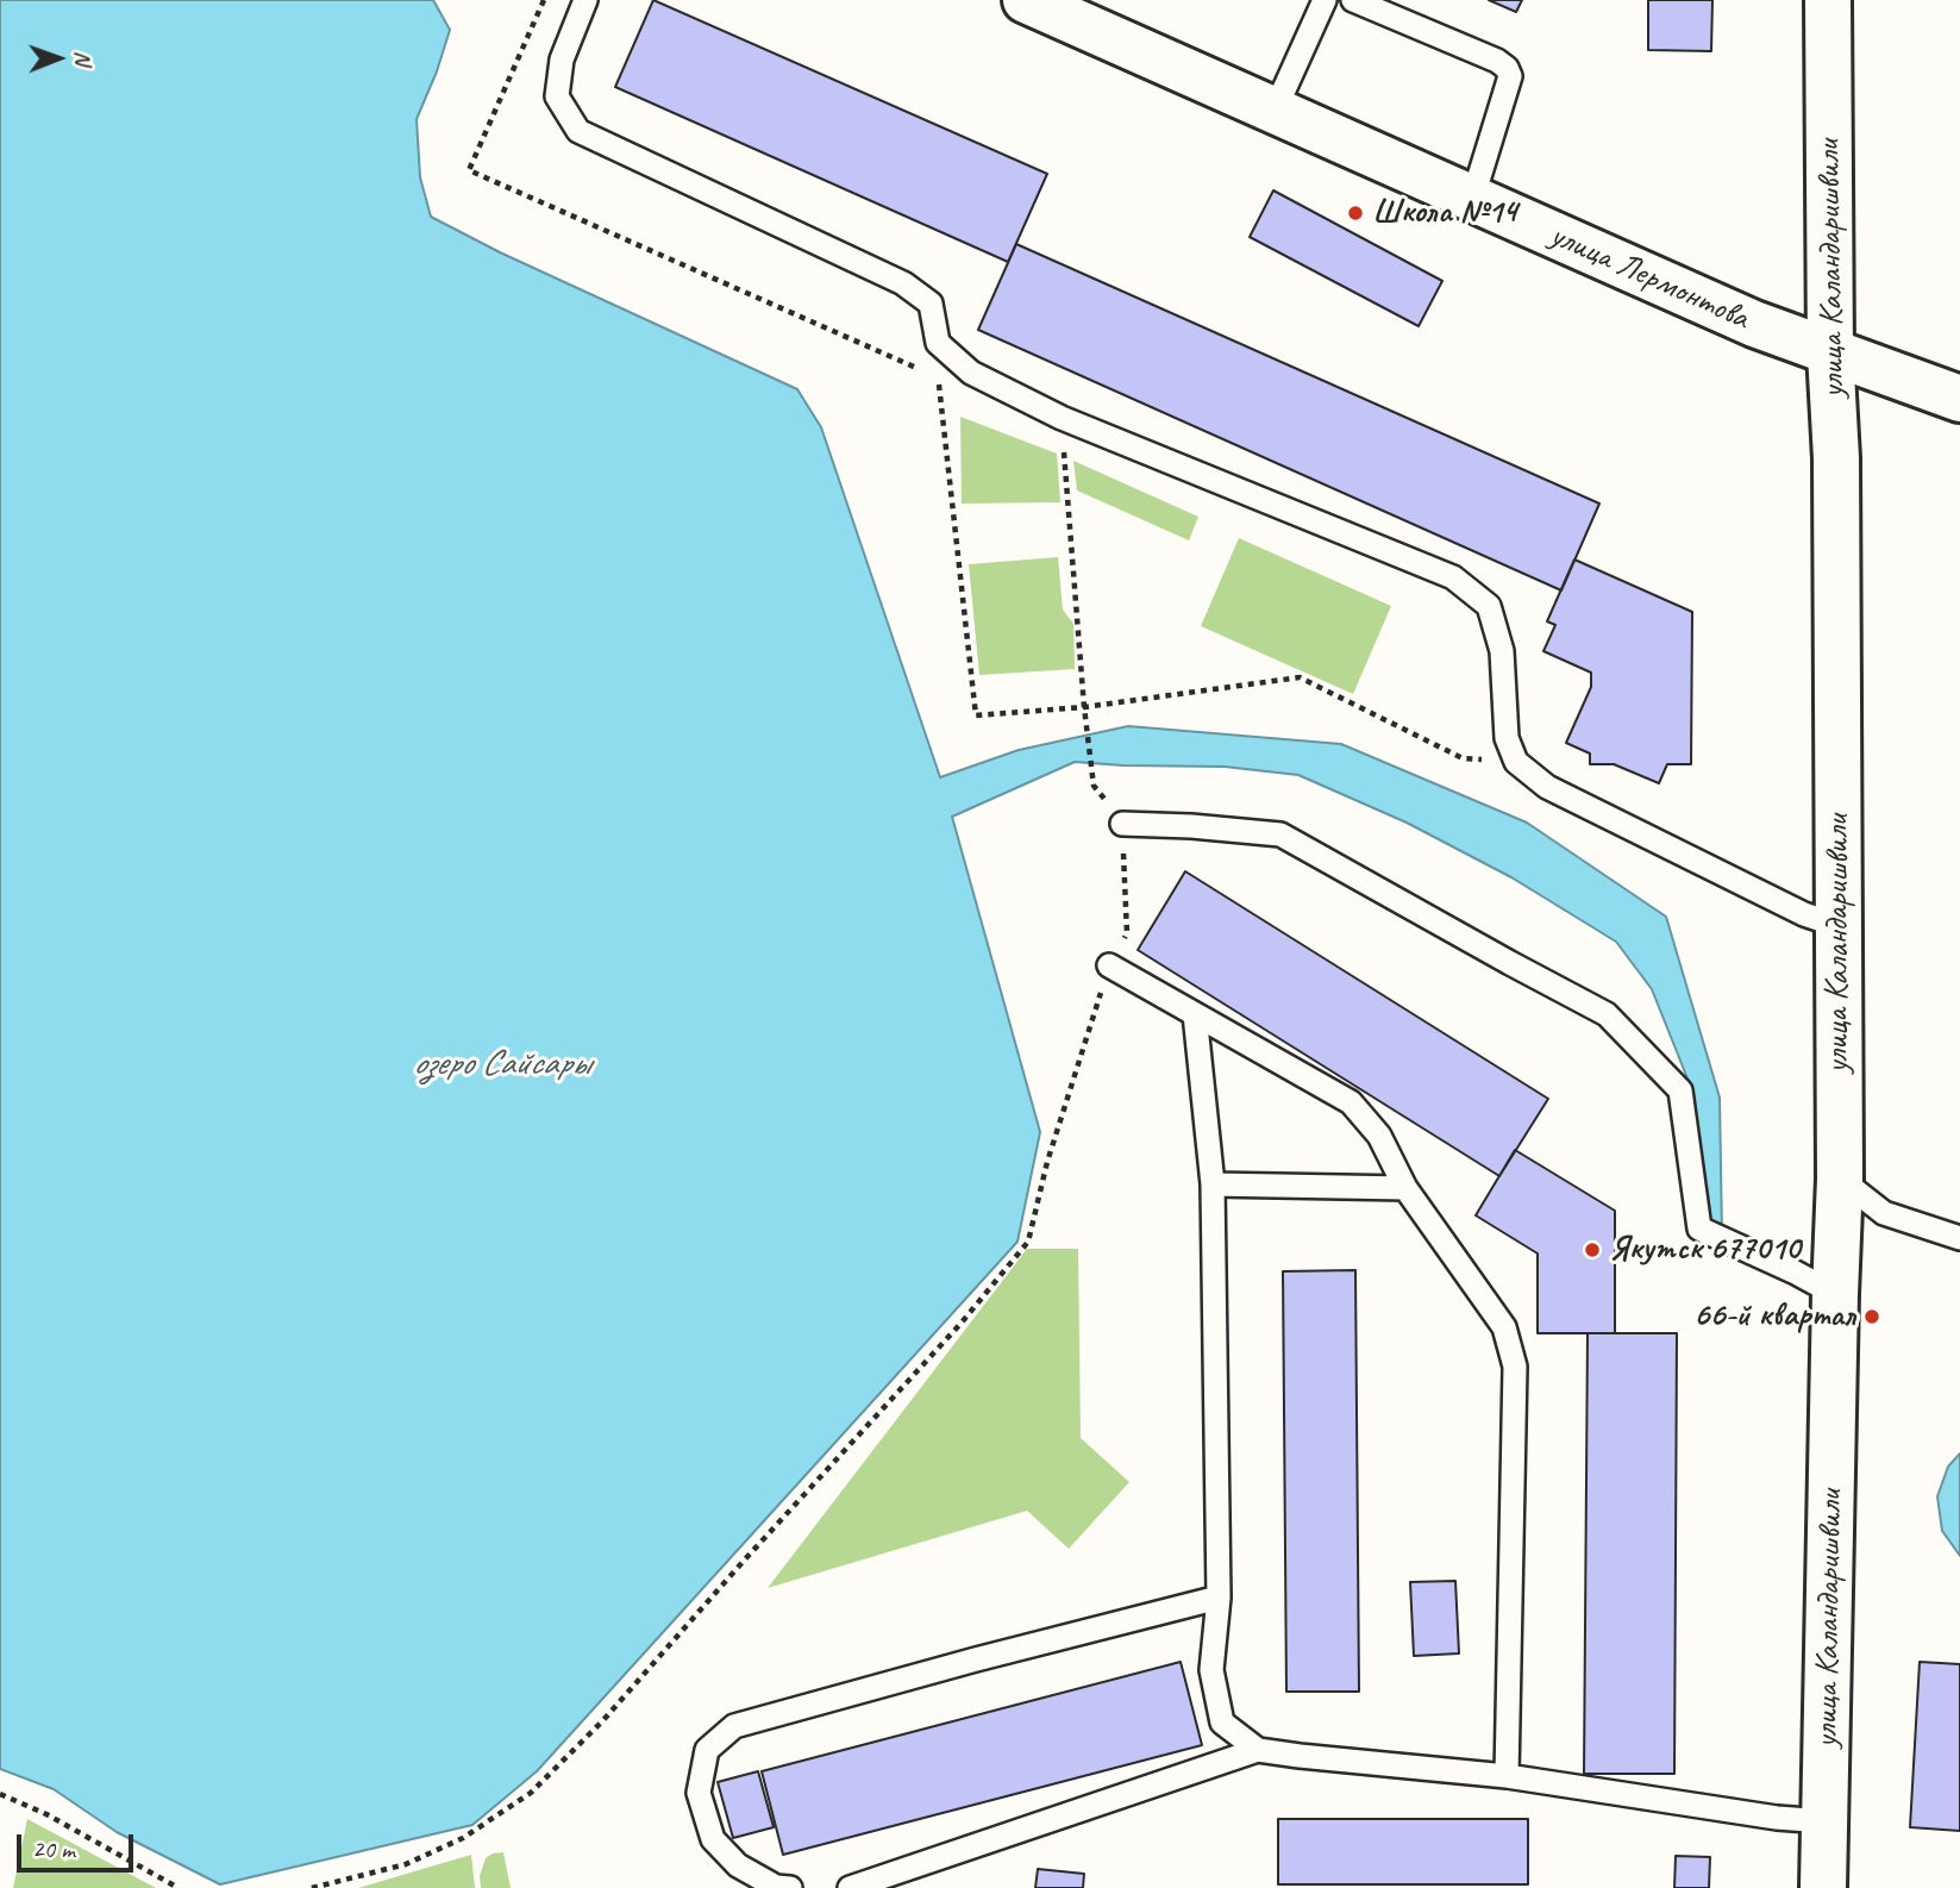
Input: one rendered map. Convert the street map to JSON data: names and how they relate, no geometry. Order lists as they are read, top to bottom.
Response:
{
  "streets": {
    "street": ["улица Каландаришвили", "улица Лермонтова"]
  },
  "crossings": [
    ["улица Каландаришвили", "улица Лермонтова"]
  ],
  "water": ["озеро Сайсары"],
  "places": ["Школа №14", "Якутск 677010", "66-й квартал"],
  "scale_bar": "20 m",
  "north": "right"
}
